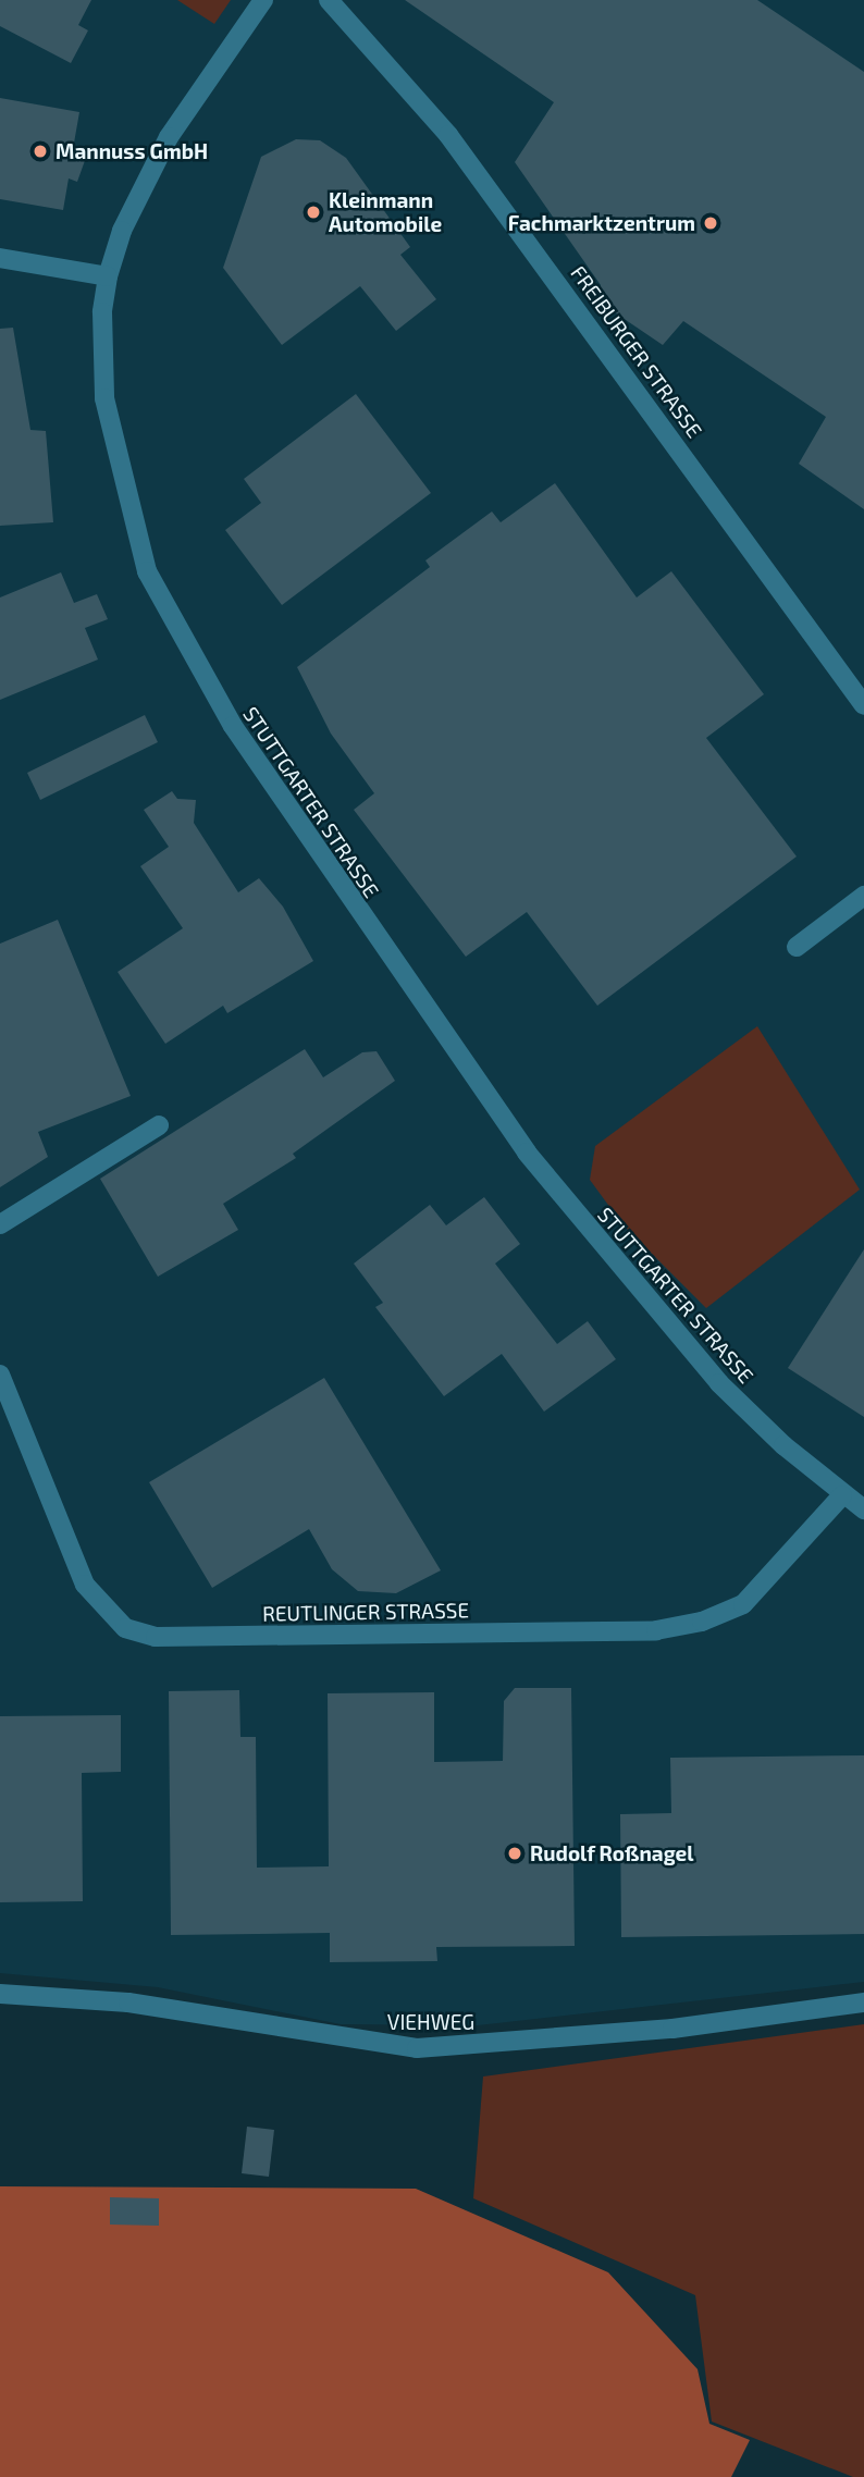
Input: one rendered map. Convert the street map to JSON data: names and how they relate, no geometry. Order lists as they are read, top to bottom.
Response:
{
  "streets": {
    "street": [
      "FREIBURGER STRASSE",
      "STUTTGARTER STRASSE",
      "REUTLINGER STRASSE",
      "VIEHWEG"
    ]
  },
  "crossings": [
    ["STUTTGARTER STRASSE", "REUTLINGER STRASSE"]
  ],
  "places": [
    "Mannuss GmbH",
    "Kleinmann Automobile",
    "Fachmarktzentrum",
    "Rudolf Roßnagel"
  ]
}
